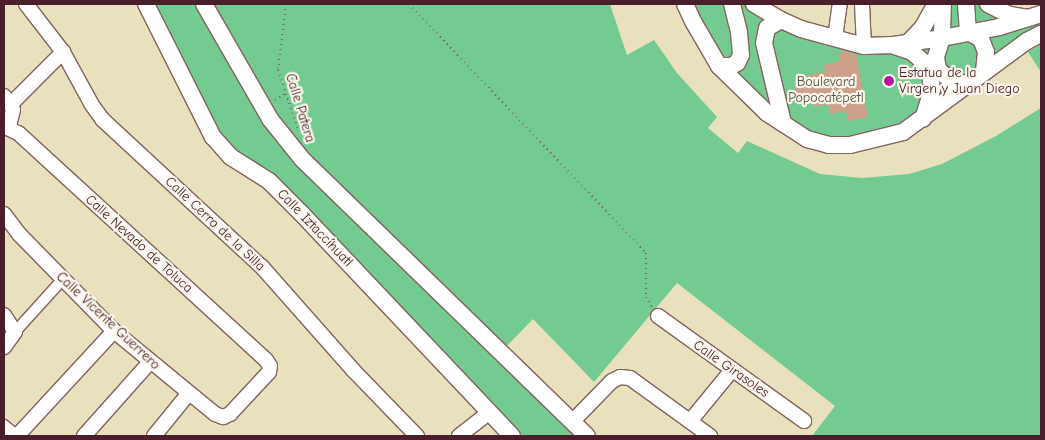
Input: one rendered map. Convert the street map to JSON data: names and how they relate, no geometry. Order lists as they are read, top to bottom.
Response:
{
  "streets": {
    "street": [
      "Calle Cerro de la Silla",
      "Calle Iztaccíhuatl",
      "Calle Nevado de Toluca",
      "Calle Vicente Guerrero",
      "Calle Girasoles"
    ],
    "path": ["Calle Patera"]
  },
  "crossings": [
    ["Calle Nevado de Toluca", "Calle Vicente Guerrero"]
  ],
  "parks": ["Boulevard Popocatépetl"],
  "places": ["Estatua de la Virgen y Juan Diego"]
}
